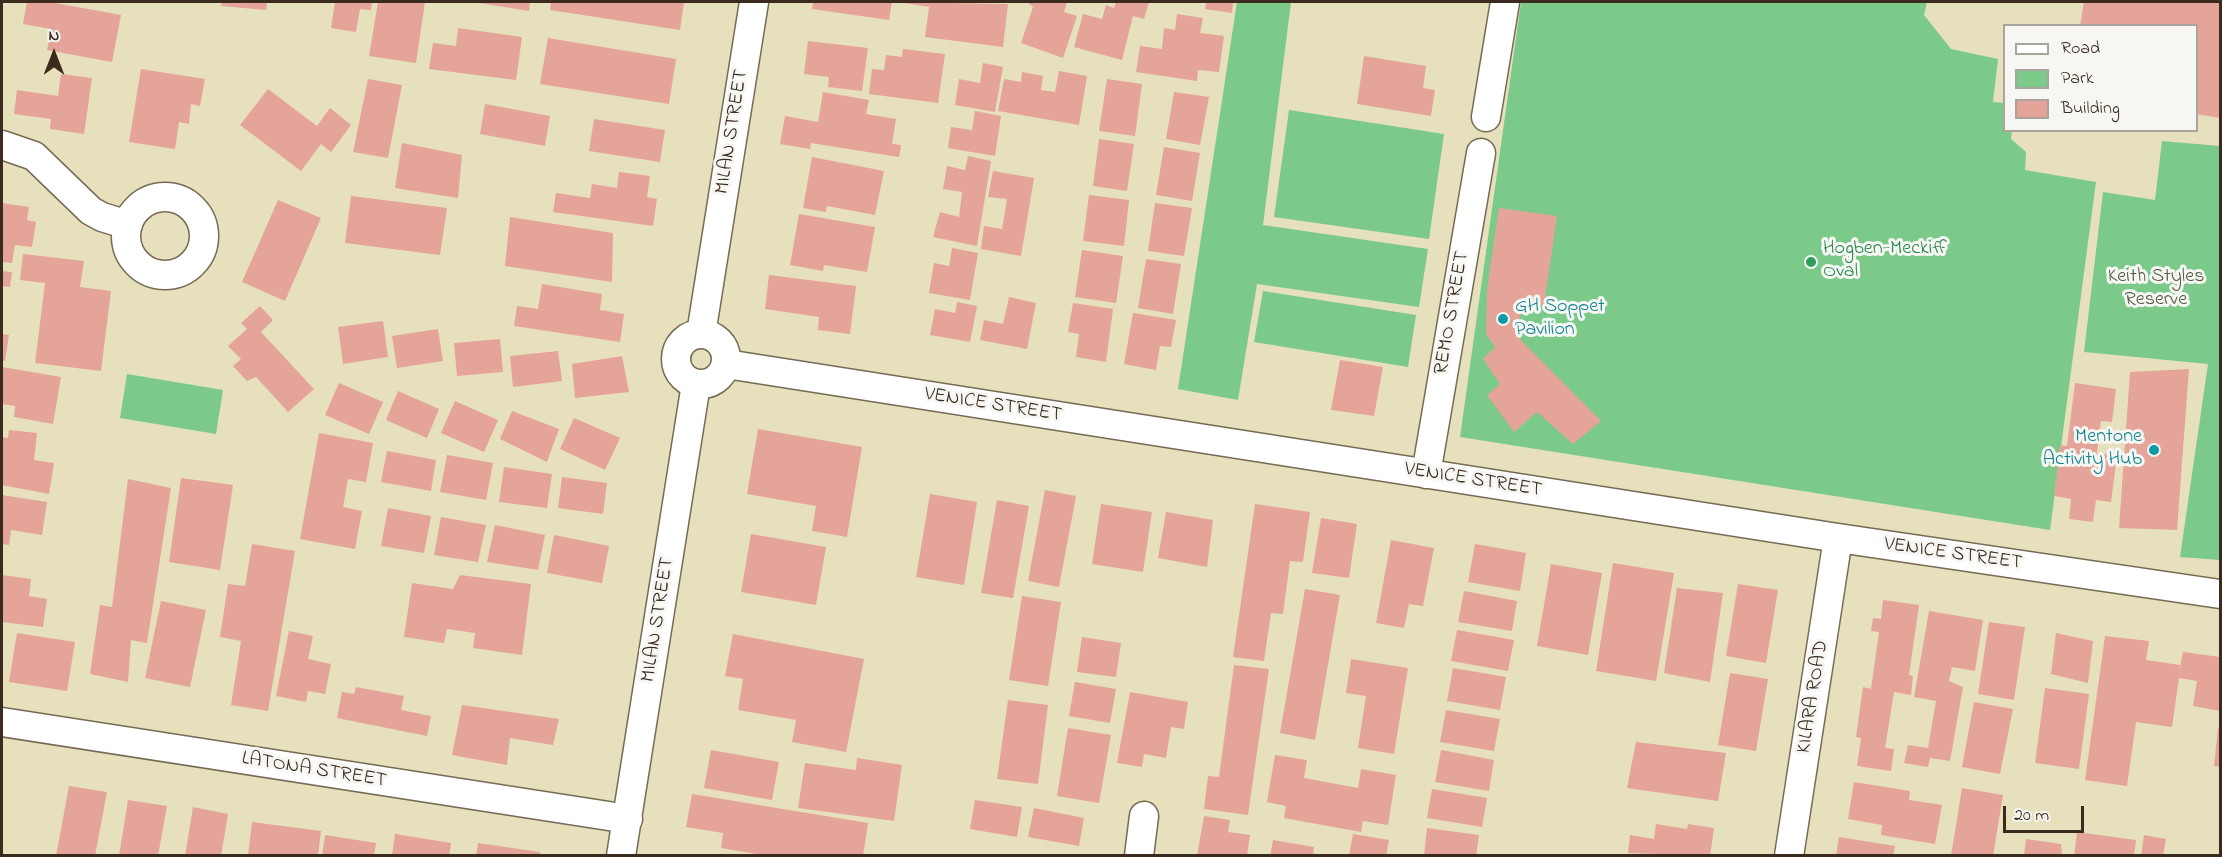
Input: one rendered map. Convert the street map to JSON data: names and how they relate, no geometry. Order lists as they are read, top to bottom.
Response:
{
  "streets": {
    "street": [
      "MILAN STREET",
      "REMO STREET",
      "VENICE STREET",
      "KILARA ROAD",
      "LATONA STREET"
    ]
  },
  "crossings": [
    ["MILAN STREET", "VENICE STREET"],
    ["MILAN STREET", "LATONA STREET"],
    ["REMO STREET", "VENICE STREET"],
    ["VENICE STREET", "KILARA ROAD"]
  ],
  "parks": ["Keith Styles Reserve"],
  "places": ["Hogben-Meckiff Oval", "GH Soppet Pavilion", "Mentone Activity Hub"],
  "legend": ["Road", "Park", "Building"],
  "scale_bar": "20 m",
  "north": "top"
}
